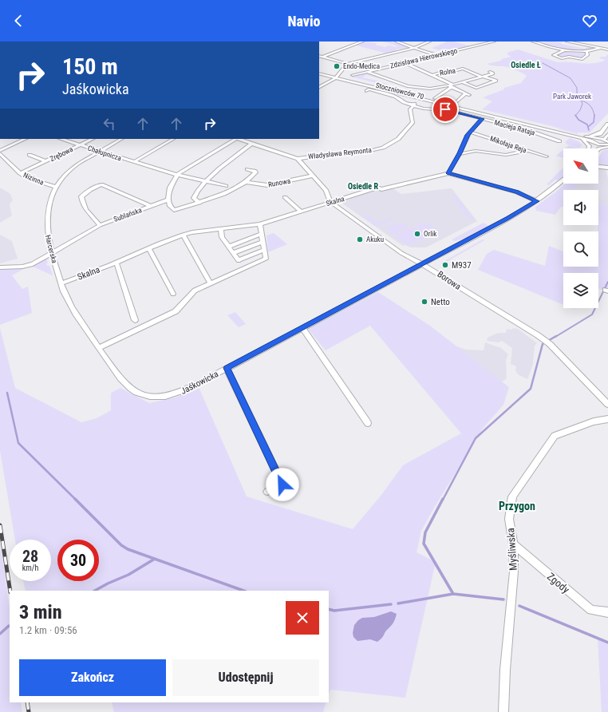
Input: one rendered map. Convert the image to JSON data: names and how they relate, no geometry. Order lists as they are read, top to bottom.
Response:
{
  "streets": {
    "street": [
      "Zdzisława Hierowskiego",
      "Rolna",
      "Stoczniowców 70",
      "Macieja Rataja",
      "Mikołaja Reja",
      "Chałupnicza",
      "Władysława Reymonta",
      "Zrębowa",
      "Nizinna",
      "Runowa",
      "Skalna",
      "Sublańska",
      "Harcerska",
      "Borowa",
      "Jaśkowicka",
      "Myśliwska",
      "Zgody"
    ]
  },
  "crossings": [
    ["Zdzisława Hierowskiego", "Rolna"],
    ["Macieja Rataja", "Władysława Reymonta"],
    ["Chałupnicza", "Zrębowa"],
    ["Chałupnicza", "Harcerska"],
    ["Władysława Reymonta", "Borowa"],
    ["Zrębowa", "Nizinna"],
    ["Nizinna", "Harcerska"],
    ["Runowa", "Skalna"],
    ["Runowa", "Borowa"],
    ["Skalna", "Harcerska"],
    ["Skalna", "Borowa"],
    ["Skalna", "Jaśkowicka"],
    ["Sublańska", "Harcerska"],
    ["Harcerska", "Jaśkowicka"],
    ["Borowa", "Jaśkowicka"],
    ["Myśliwska", "Zgody"]
  ],
  "districts": ["Osiedle Ł", "Osiedle R", "Przygon"],
  "parks": ["Park Jaworek"],
  "places": [
    "Endo-Medica",
    "Orlik",
    "Akuku",
    "M937",
    "Netto"
  ],
  "north": "top left",
  "page": {
    "header": "Navio",
    "turn": ["150 m", "Jaśkowicka"],
    "speed": "28 km/h",
    "limit": "30",
    "heading": ["3 min", "1.2 km · 09:56"],
    "buttons": ["Zakończ", "Udostępnij"]
  }
}
